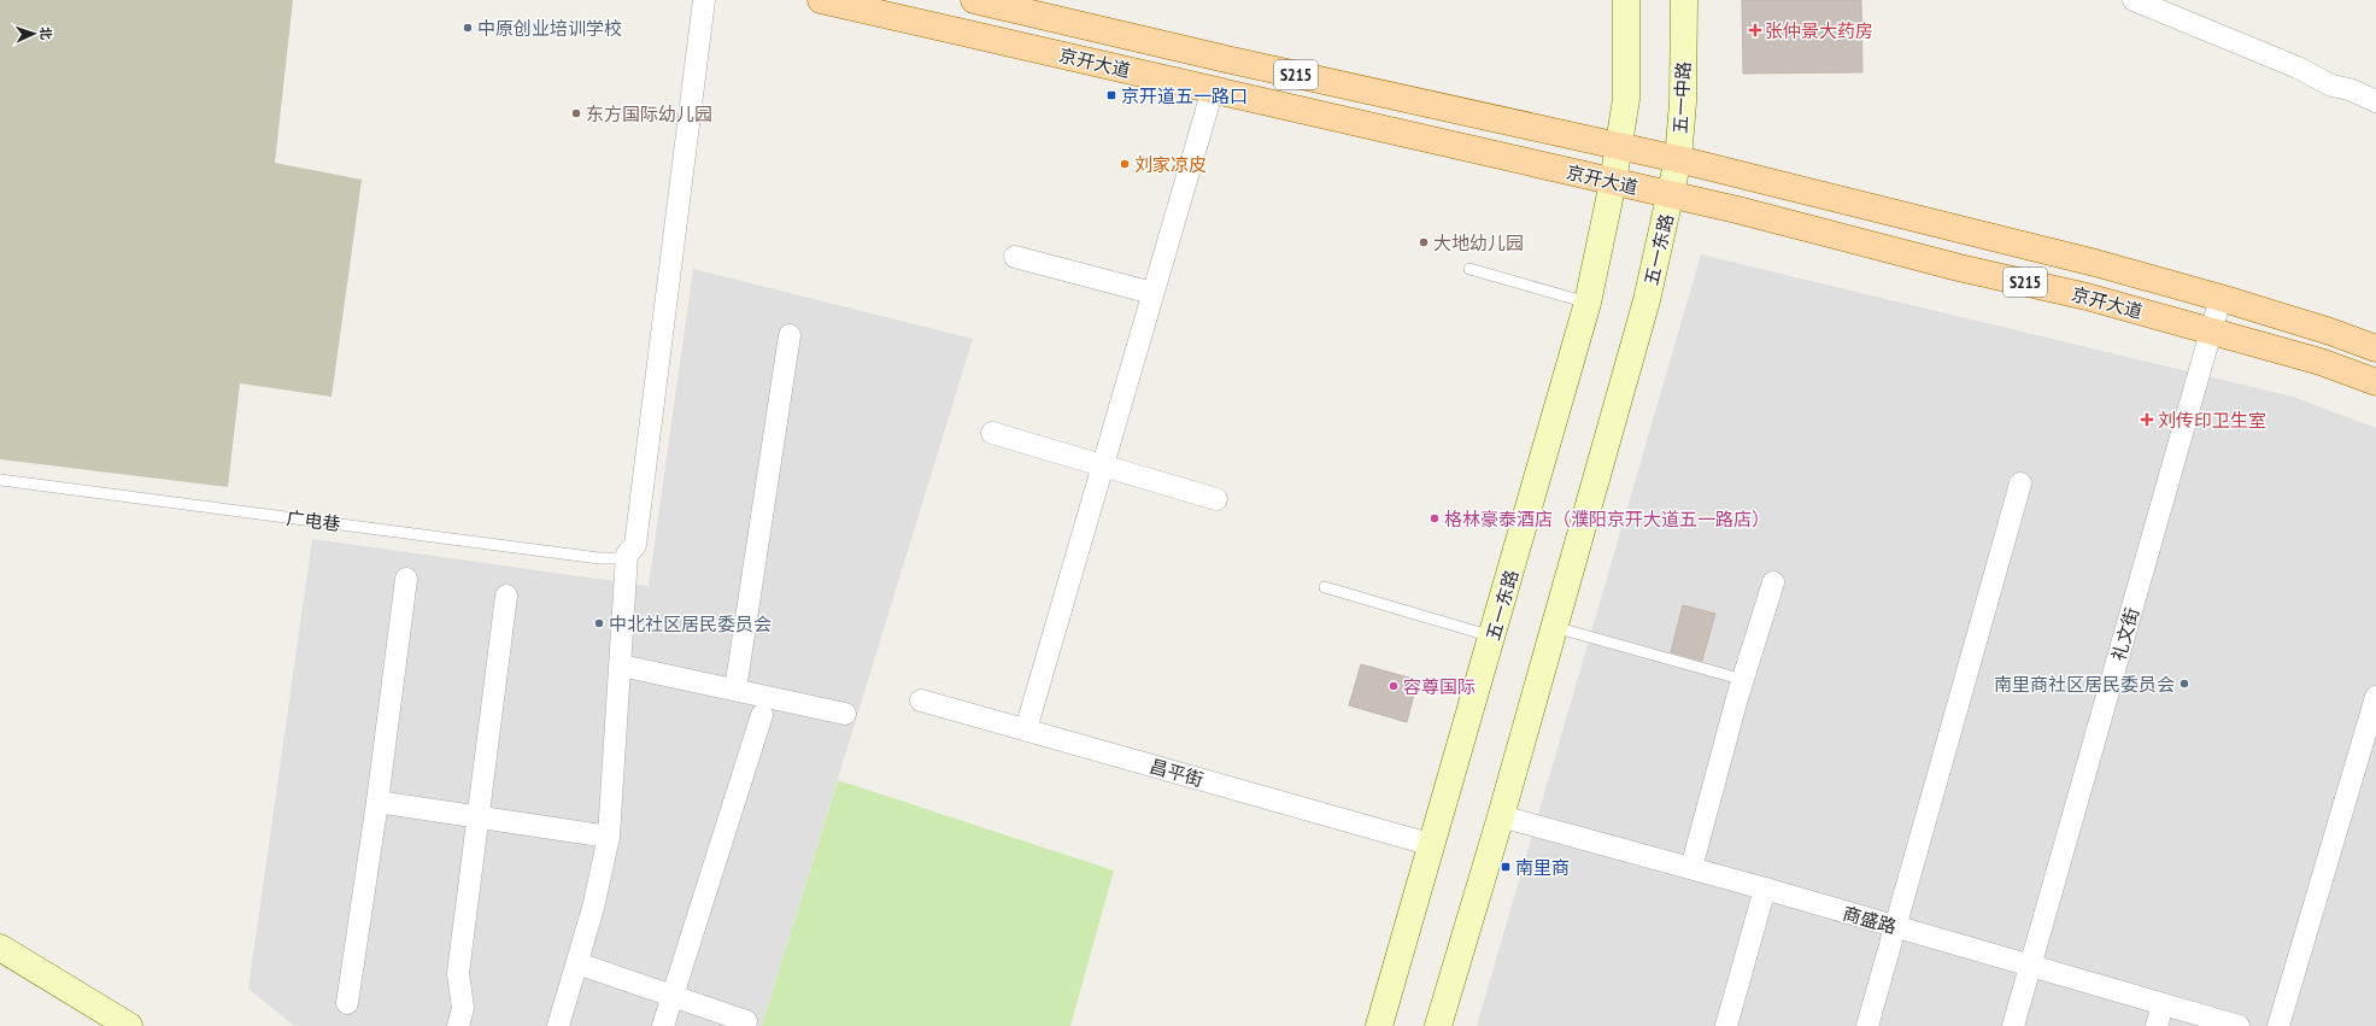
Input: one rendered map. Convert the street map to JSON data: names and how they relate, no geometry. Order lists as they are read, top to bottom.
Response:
{
  "streets": {
    "main road": ["京开大道", "S215"],
    "street": [
      "五一中路",
      "五一东路",
      "礼文街",
      "昌平街",
      "商盛路"
    ],
    "lane": ["广电巷"]
  },
  "crossings": [
    ["京开大道", "五一中路"],
    ["京开大道", "五一东路"],
    ["京开大道", "礼文街"],
    ["五一中路", "五一东路"],
    ["五一东路", "昌平街"],
    ["五一东路", "商盛路"],
    ["礼文街", "商盛路"]
  ],
  "places": {
    "other": [
      "中原创业培训学校",
      "东方国际幼儿园",
      "刘家凉皮",
      "大地幼儿园",
      "格林豪泰酒店（濮阳京开大道五一路店）",
      "中北社区居民委员会",
      "南里商社区居民委员会",
      "容尊国际"
    ],
    "health": ["张仲景大药房", "刘传印卫生室"],
    "transit": ["京开道五一路口", "南里商"]
  },
  "north": "right"
}
